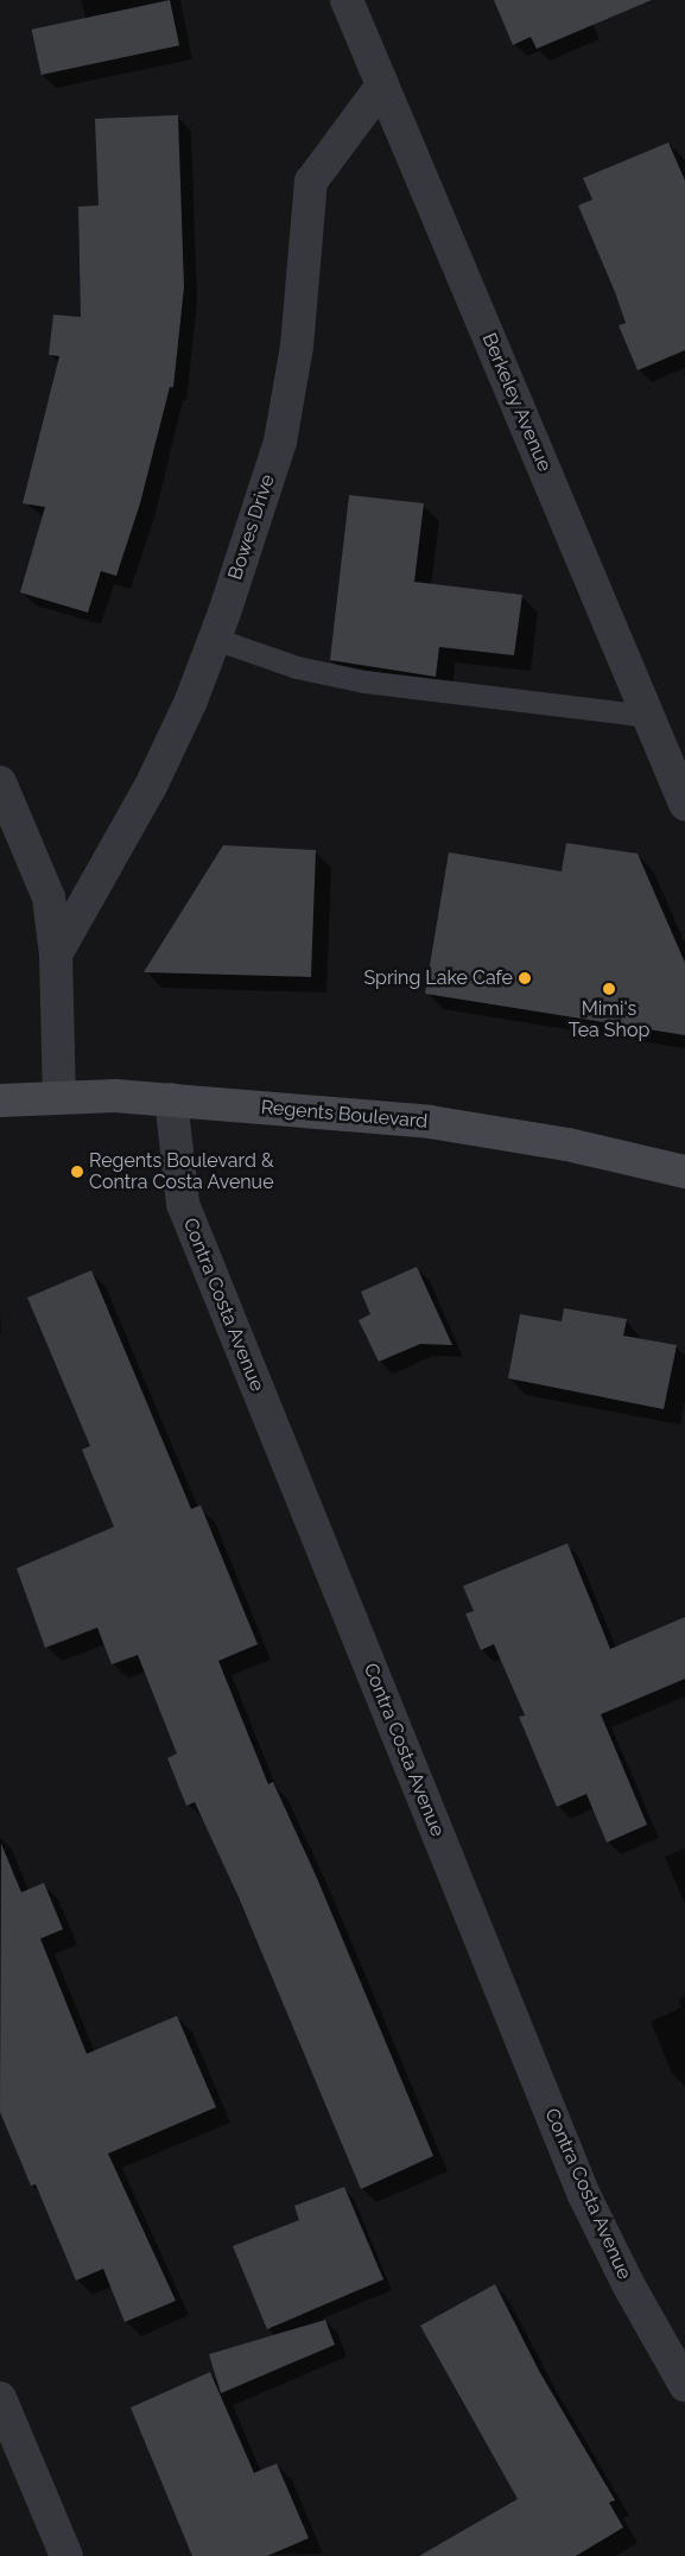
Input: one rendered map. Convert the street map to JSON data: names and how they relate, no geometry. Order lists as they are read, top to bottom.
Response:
{
  "streets": {
    "main road": ["Regents Boulevard"],
    "street": ["Berkeley Avenue", "Bowes Drive", "Contra Costa Avenue"]
  },
  "crossings": [
    ["Berkeley Avenue", "Bowes Drive"],
    ["Regents Boulevard", "Contra Costa Avenue"]
  ],
  "places": ["Spring Lake Cafe", "Mimi's Tea Shop", "Regents Boulevard & Contra Costa Avenue"]
}
